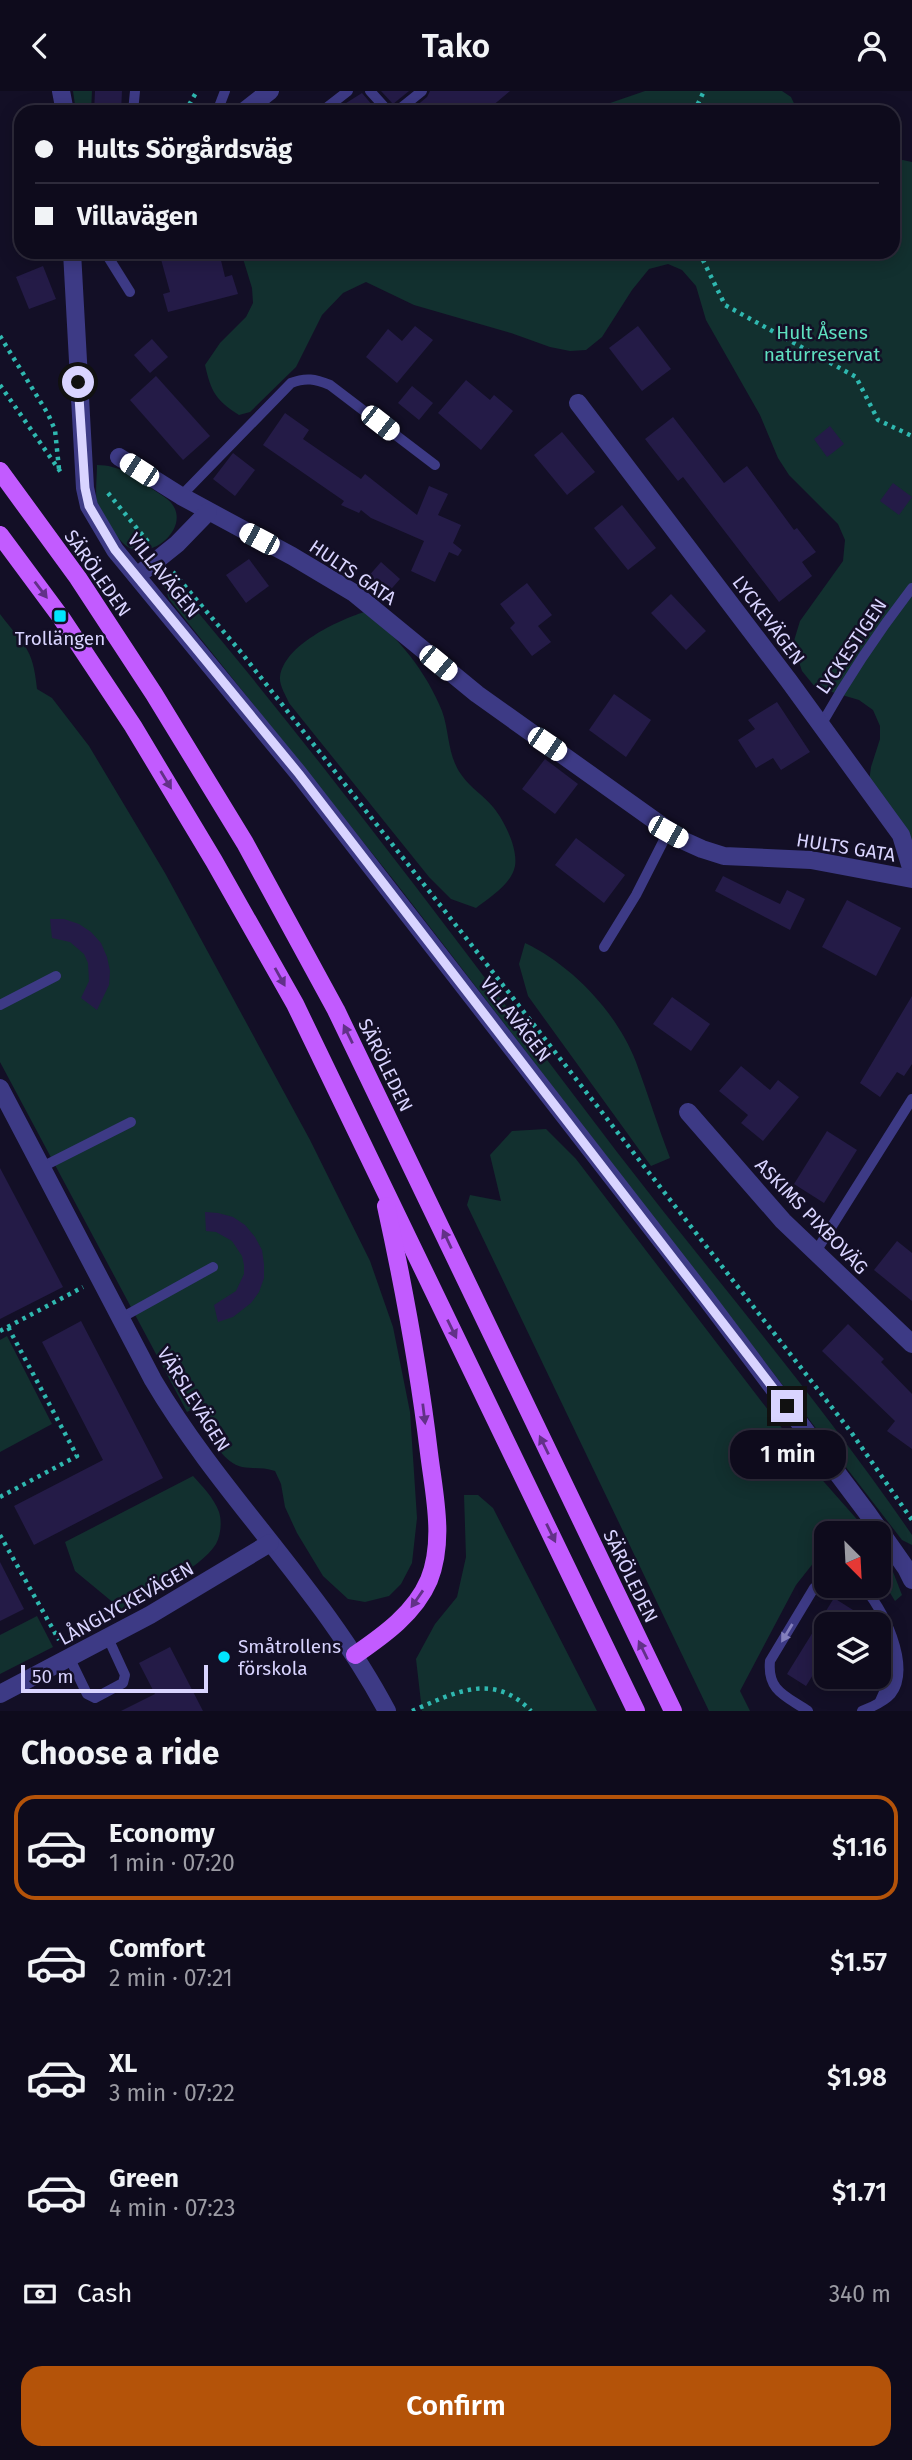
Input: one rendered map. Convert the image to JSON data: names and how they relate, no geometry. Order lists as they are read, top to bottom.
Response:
{
  "streets": {
    "main road": ["SÄRÖLEDEN"],
    "street": [
      "HULTS GATA",
      "VILLAVÄGEN",
      "LYCKEVÄGEN",
      "ASKIMS PIXBOVÄG",
      "VÄRSLEVÄGEN",
      "LÅNGLYCKEVÄGEN"
    ],
    "lane": ["LYCKESTIGEN"]
  },
  "crossings": [
    ["LYCKEVÄGEN", "LYCKESTIGEN"],
    ["VÄRSLEVÄGEN", "LÅNGLYCKEVÄGEN"]
  ],
  "parks": ["Hult Åsens naturreservat"],
  "places": {
    "transit": ["Trollängen"],
    "other": ["Småtrollens förskola"]
  },
  "scale_bar": "50 m",
  "north": "bottom right",
  "page": {
    "header": "Tako",
    "banner": ["Hults Sörgårdsväg", "Villavägen"],
    "bubble": "1 min",
    "scale": "50 m",
    "heading": "Choose a ride",
    "list": [
      {
        "name": "Economy",
        "note": "1 min · 07:20",
        "value": "$1.16"
      },
      {
        "name": "Comfort",
        "note": "2 min · 07:21",
        "value": "$1.57"
      },
      {
        "name": "XL",
        "note": "3 min · 07:22",
        "value": "$1.98"
      },
      {
        "name": "Green",
        "note": "4 min · 07:23",
        "value": "$1.71"
      }
    ],
    "pay": ["Cash", "340 m"],
    "buttons": "Confirm"
  }
}
